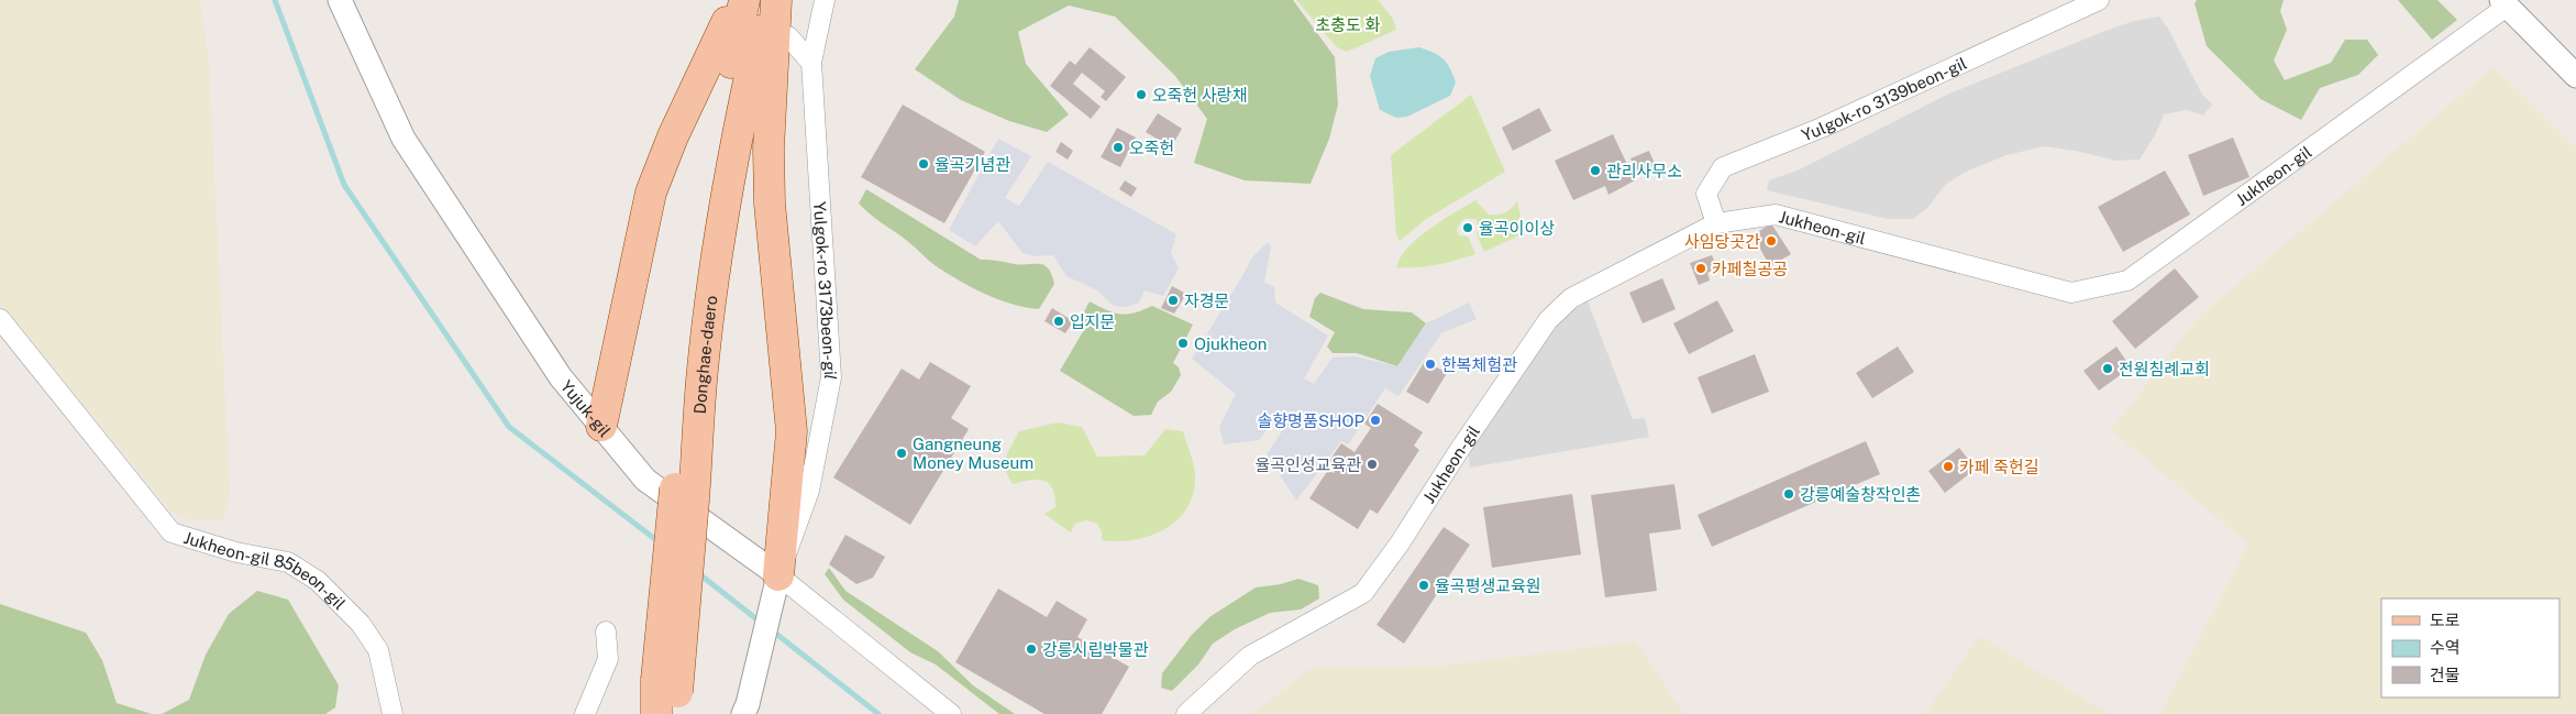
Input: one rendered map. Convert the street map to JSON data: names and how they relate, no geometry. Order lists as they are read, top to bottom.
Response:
{
  "streets": {
    "main road": ["Donghae-daero"],
    "street": [
      "Yulgok-ro 3139beon-gil",
      "Jukheon-gil",
      "Yulgok-ro 3173beon-gil",
      "Yujuk-gil",
      "Jukheon-gil 85beon-gil"
    ]
  },
  "crossings": [
    ["Yulgok-ro 3139beon-gil", "Jukheon-gil"],
    ["Yulgok-ro 3173beon-gil", "Yujuk-gil"]
  ],
  "parks": ["초충도 화"],
  "places": [
    "오죽헌 사랑채",
    "오죽헌",
    "율곡기념관",
    "관리사무소",
    "율곡이이상",
    "사임당곳간",
    "카페칠공공",
    "자경문",
    "입지문",
    "Ojukheon",
    "한복체험관",
    "전원침례교회",
    "솔향명품SHOP",
    "Gangneung Money Museum",
    "율곡인성교육관",
    "카페 죽헌길",
    "강릉예술창작인촌",
    "율곡평생교육원",
    "강릉시립박물관"
  ],
  "legend": ["도로", "수역", "건물"]
}
